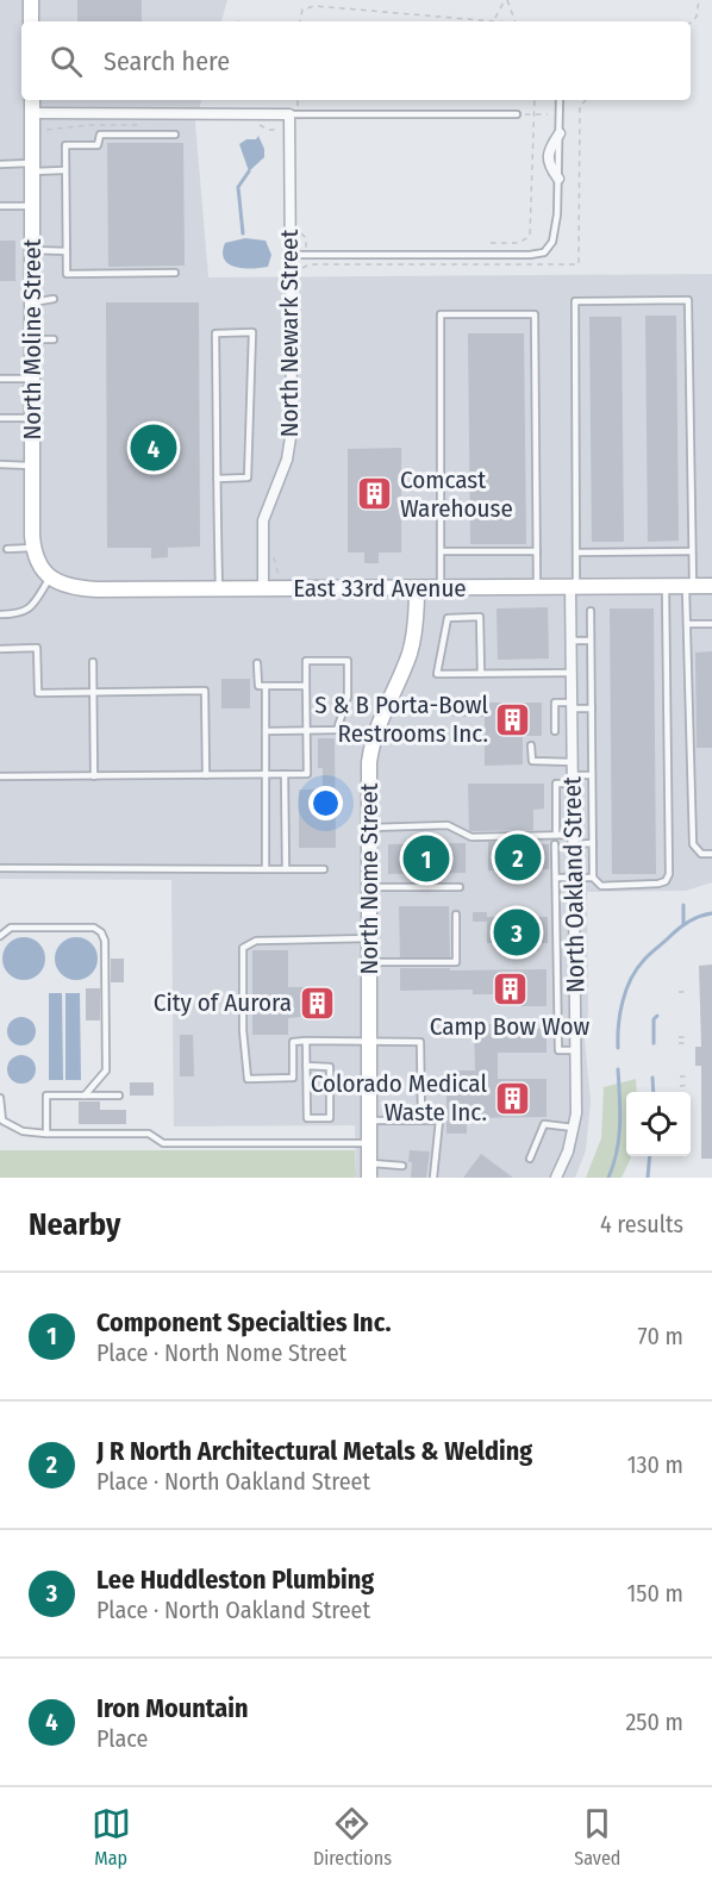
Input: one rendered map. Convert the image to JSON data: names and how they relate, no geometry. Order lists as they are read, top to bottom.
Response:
{
  "streets": {
    "street": [
      "North Newark Street",
      "North Moline Street",
      "East 33rd Avenue",
      "North Nome Street",
      "North Oakland Street"
    ]
  },
  "crossings": [
    ["North Newark Street", "East 33rd Avenue"],
    ["North Moline Street", "East 33rd Avenue"],
    ["East 33rd Avenue", "North Nome Street"],
    ["East 33rd Avenue", "North Oakland Street"]
  ],
  "places": {
    "building": [
      "Comcast Warehouse",
      "S & B Porta-Bowl Restrooms Inc.",
      "Camp Bow Wow",
      "City of Aurora",
      "Colorado Medical Waste Inc."
    ]
  },
  "page": {
    "search": "Search here",
    "pins": [
      "4",
      "2",
      "1",
      "3"
    ],
    "heading": ["Nearby", "4 results"],
    "list": [
      {
        "mark": "1",
        "name": "Component Specialties Inc.",
        "note": "Place · North Nome Street",
        "value": "70 m"
      },
      {
        "mark": "2",
        "name": "J R North Architectural Metals & Welding",
        "note": "Place · North Oakland Street",
        "value": "130 m"
      },
      {
        "mark": "3",
        "name": "Lee Huddleston Plumbing",
        "note": "Place · North Oakland Street",
        "value": "150 m"
      },
      {
        "mark": "4",
        "name": "Iron Mountain",
        "note": "Place",
        "value": "250 m"
      }
    ],
    "nav": ["Map", "Directions", "Saved"]
  }
}
